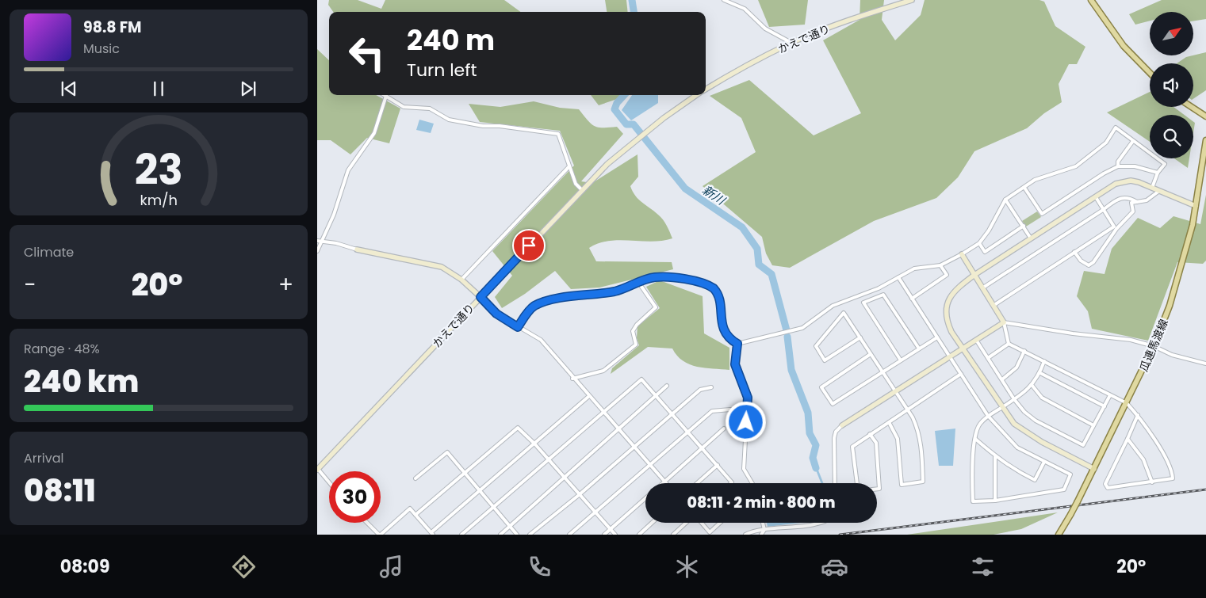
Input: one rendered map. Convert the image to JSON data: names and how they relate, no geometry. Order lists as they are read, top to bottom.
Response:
{
  "streets": {
    "main road": ["瓜連馬渡線"],
    "street": ["かえで通り"]
  },
  "water": ["新川"],
  "north": "top right",
  "page": {
    "turn": ["240 m", "Turn left"],
    "song": ["98.8 FM", "Music"],
    "tile": [
      "Climate",
      ["Range · 48%", "240 km"],
      ["Arrival", "08:11"]
    ],
    "heat": ["−", "20°", "+"],
    "limit": "30",
    "trip": "08:11 · 2 min · 800 m",
    "tabs": ["08:09", "20°"],
    "gauge": ["23", "km/h"]
  }
}
